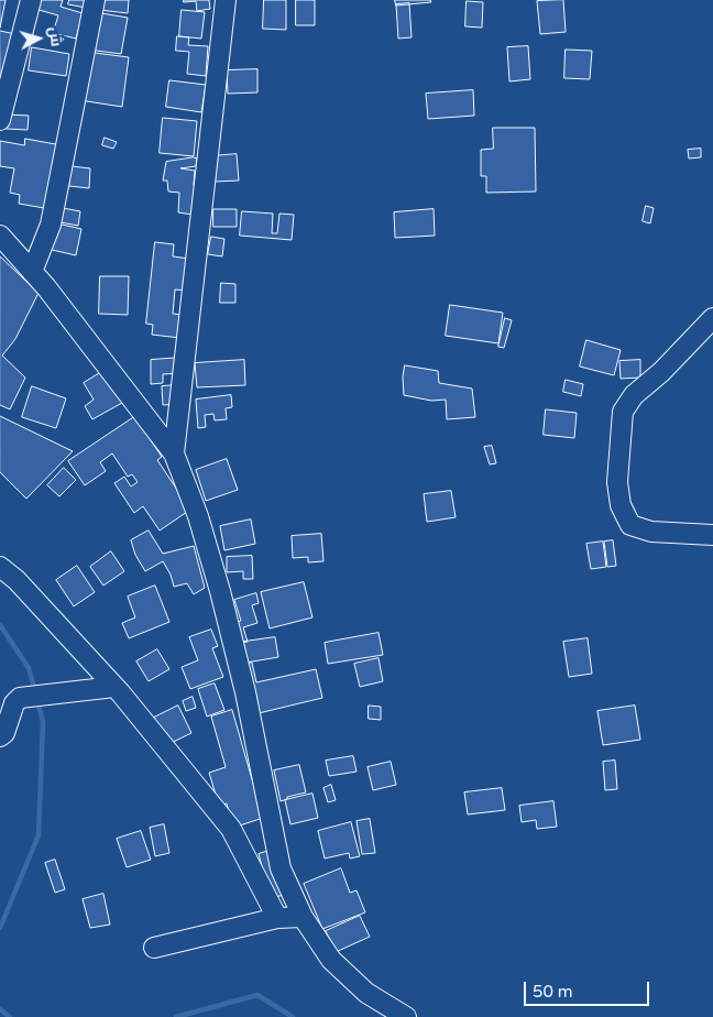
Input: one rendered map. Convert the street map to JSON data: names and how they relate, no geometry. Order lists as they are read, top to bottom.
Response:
{
  "scale_bar": "50 m",
  "north": "right"
}
